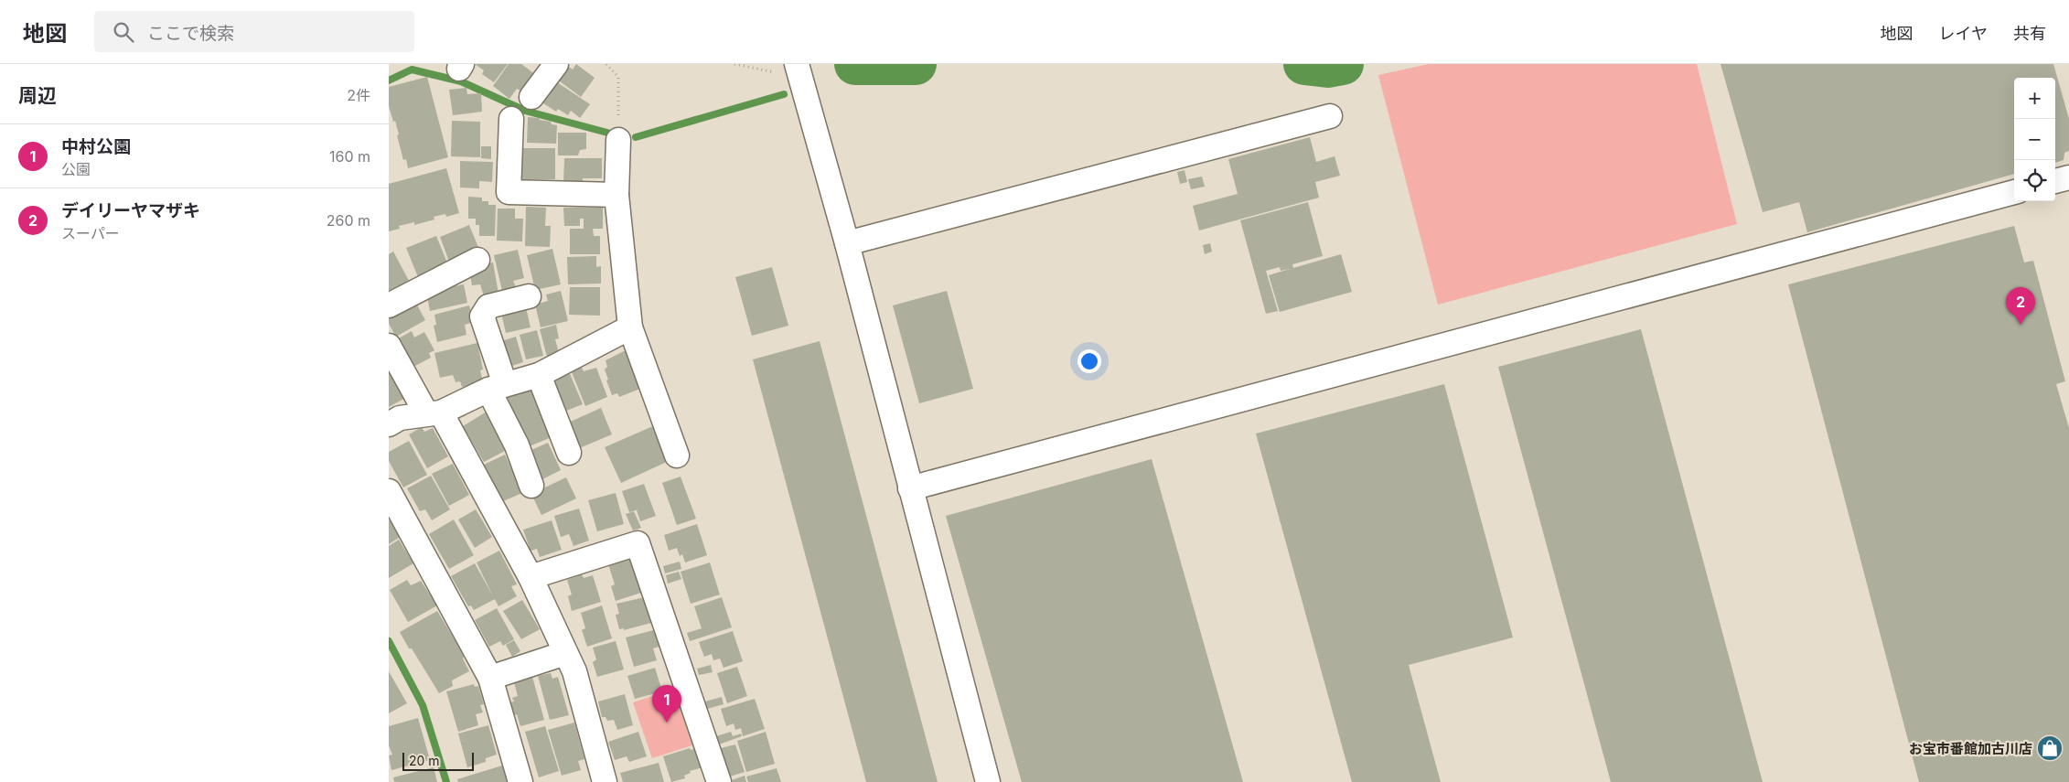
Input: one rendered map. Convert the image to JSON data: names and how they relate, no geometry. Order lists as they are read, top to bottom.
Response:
{
  "places": {
    "shop": ["お宝市番館加古川店"]
  },
  "scale_bar": "20 m",
  "page": {
    "header": "地図",
    "search": "ここで検索",
    "nav": ["地図", "レイヤ", "共有"],
    "heading": ["周辺", "2件"],
    "map_buttons": ["+", "−"],
    "list": [
      {
        "mark": "1",
        "name": "中村公園",
        "note": "公園",
        "value": "160 m"
      },
      {
        "mark": "2",
        "name": "デイリーヤマザキ",
        "note": "スーパー",
        "value": "260 m"
      }
    ],
    "pins": ["2", "1"],
    "scale": "20 m"
  }
}
